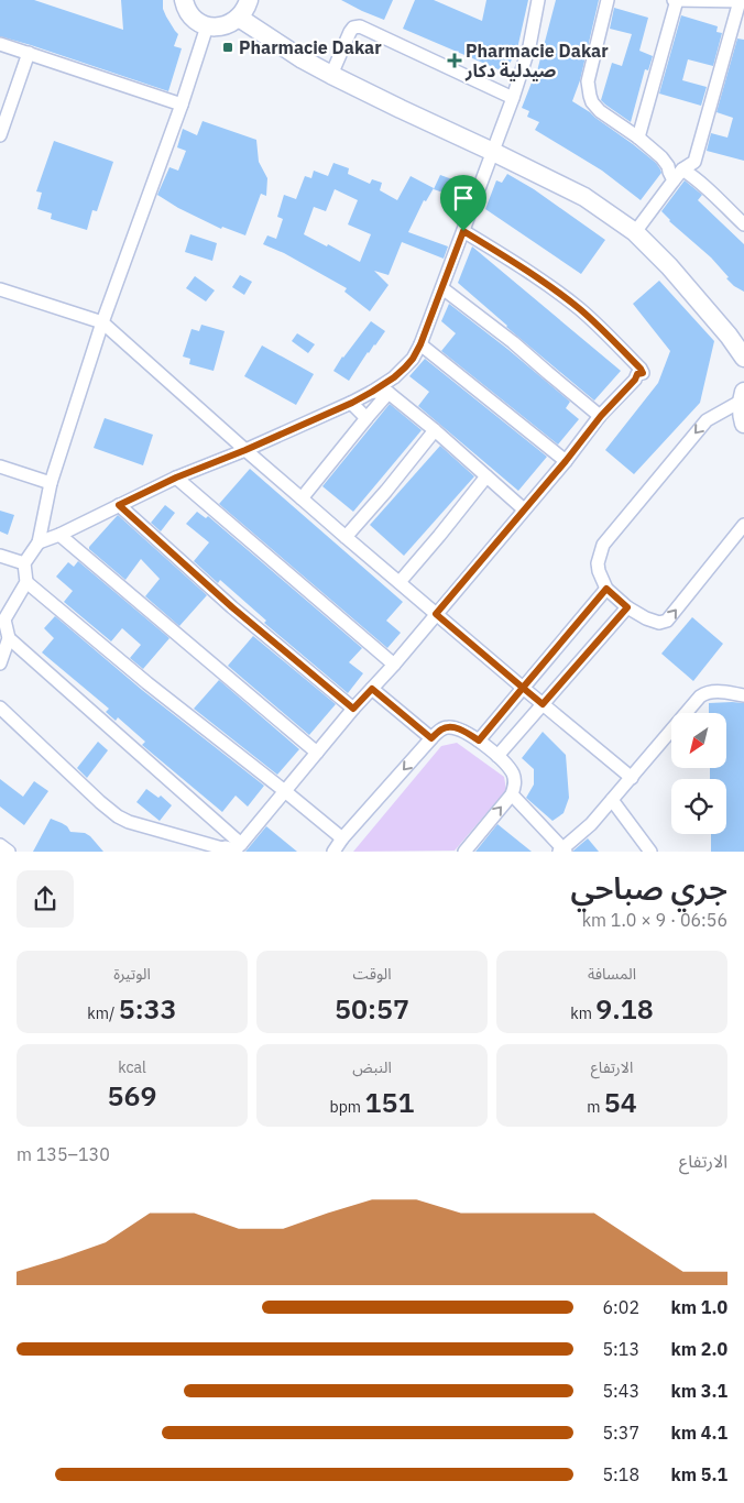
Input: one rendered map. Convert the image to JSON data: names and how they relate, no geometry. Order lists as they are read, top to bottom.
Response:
{
  "places": {
    "transit": ["Pharmacie Dakar"],
    "health": ["Pharmacie Dakar صيدلية دكار"]
  },
  "north": "bottom left",
  "page": {
    "heading": ["جري صباحي", "06:56 · 9 × 1.0 km"],
    "stats": [
      ["المسافة", "9.18 km"],
      ["الوقت", "50:57"],
      ["الوتيرة", "5:33 /km"],
      ["الارتفاع", "54 m"],
      ["النبض", "151 bpm"],
      ["kcal", "569"]
    ],
    "chart": ["الارتفاع", "130–135 m"],
    "list": [
      {
        "name": "1.0 km",
        "note": "6:02"
      },
      {
        "name": "2.0 km",
        "note": "5:13"
      },
      {
        "name": "3.1 km",
        "note": "5:43"
      },
      {
        "name": "4.1 km",
        "note": "5:37"
      },
      {
        "name": "5.1 km",
        "note": "5:18"
      }
    ]
  }
}
